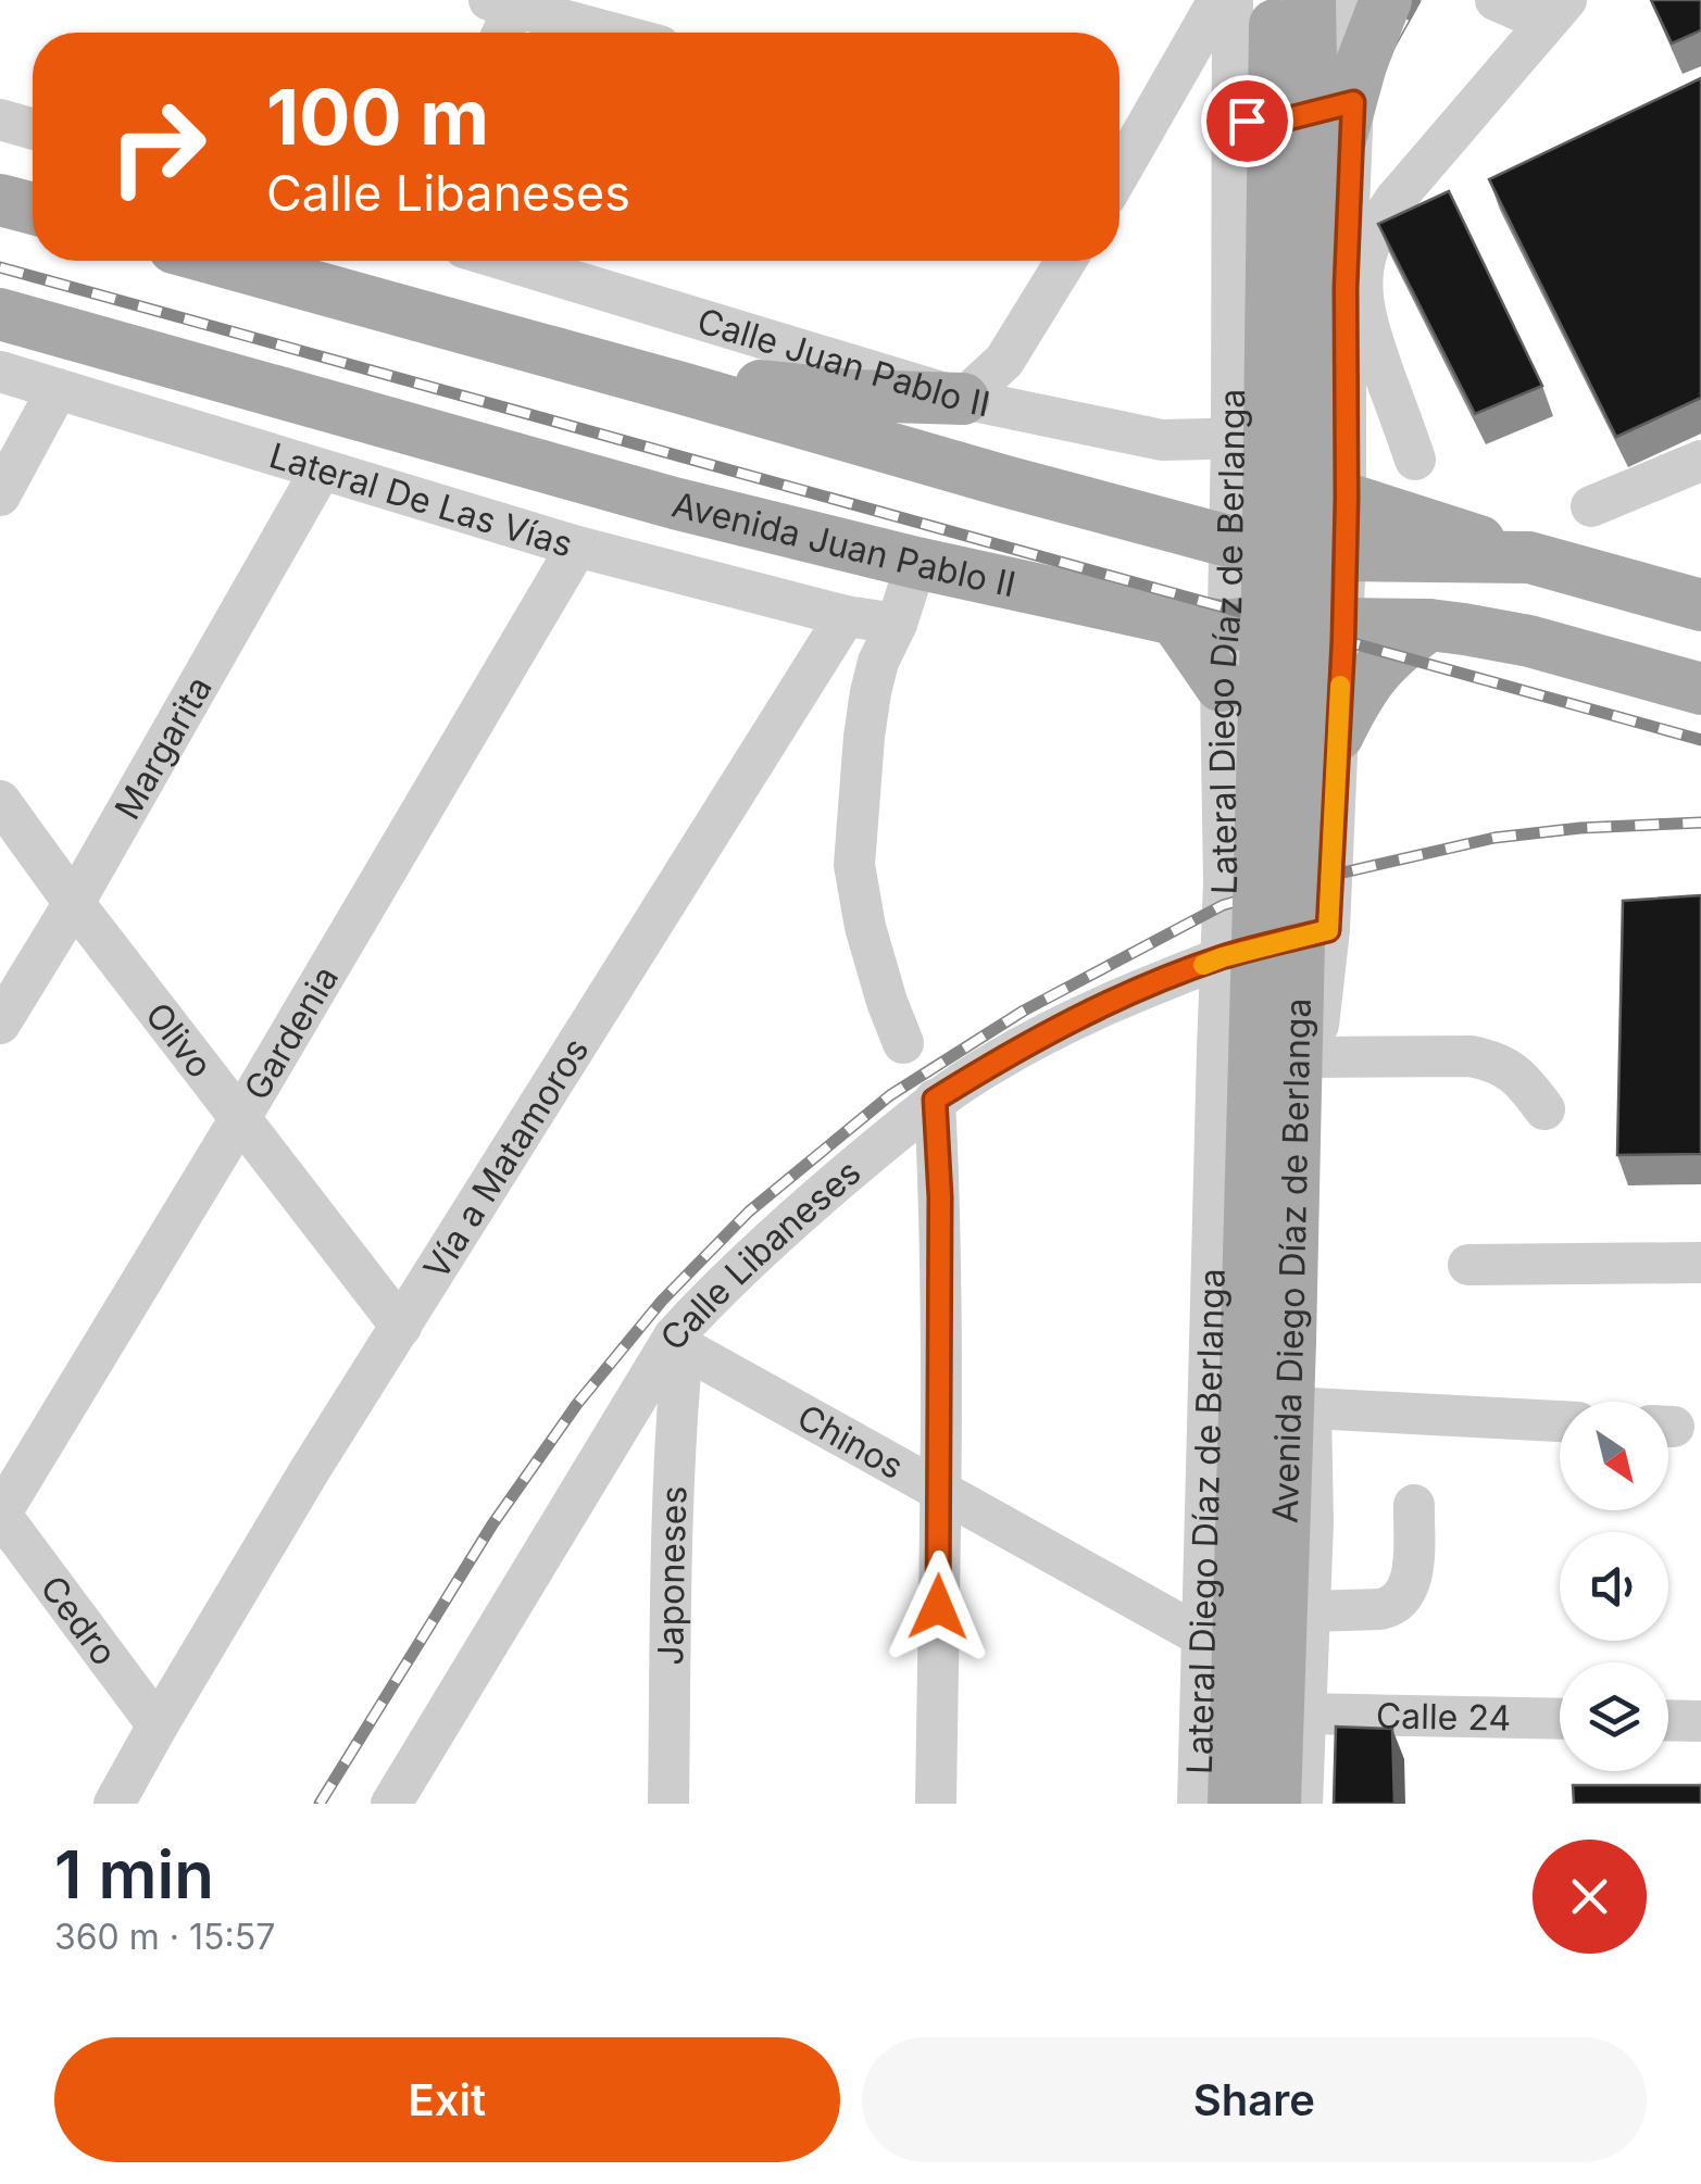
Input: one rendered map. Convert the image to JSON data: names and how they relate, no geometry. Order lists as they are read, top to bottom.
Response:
{
  "streets": {
    "main road": ["Avenida Juan Pablo II", "Avenida Diego Díaz de Berlanga"],
    "street": [
      "Calle Juan Pablo II",
      "Lateral De Las Vías",
      "Lateral Diego Díaz de Berlanga",
      "Margarita",
      "Gardenia",
      "Olivo",
      "Vía a Matamoros",
      "Calle Libaneses",
      "Chinos",
      "Japoneses",
      "Cedro",
      "Calle 24"
    ]
  },
  "crossings": [
    ["Calle Juan Pablo II", "Lateral Diego Díaz de Berlanga"],
    ["Lateral De Las Vías", "Margarita"],
    ["Lateral De Las Vías", "Gardenia"],
    ["Lateral De Las Vías", "Vía a Matamoros"],
    ["Avenida Juan Pablo II", "Lateral Diego Díaz de Berlanga"],
    ["Lateral Diego Díaz de Berlanga", "Calle Libaneses"],
    ["Lateral Diego Díaz de Berlanga", "Chinos"],
    ["Margarita", "Olivo"],
    ["Gardenia", "Olivo"],
    ["Gardenia", "Cedro"],
    ["Olivo", "Vía a Matamoros"],
    ["Vía a Matamoros", "Cedro"],
    ["Calle Libaneses", "Chinos"],
    ["Calle Libaneses", "Japoneses"],
    ["Chinos", "Japoneses"]
  ],
  "north": "bottom right",
  "page": {
    "turn": ["100 m", "Calle Libaneses"],
    "heading": ["1 min", "360 m · 15:57"],
    "buttons": ["Exit", "Share"]
  }
}
